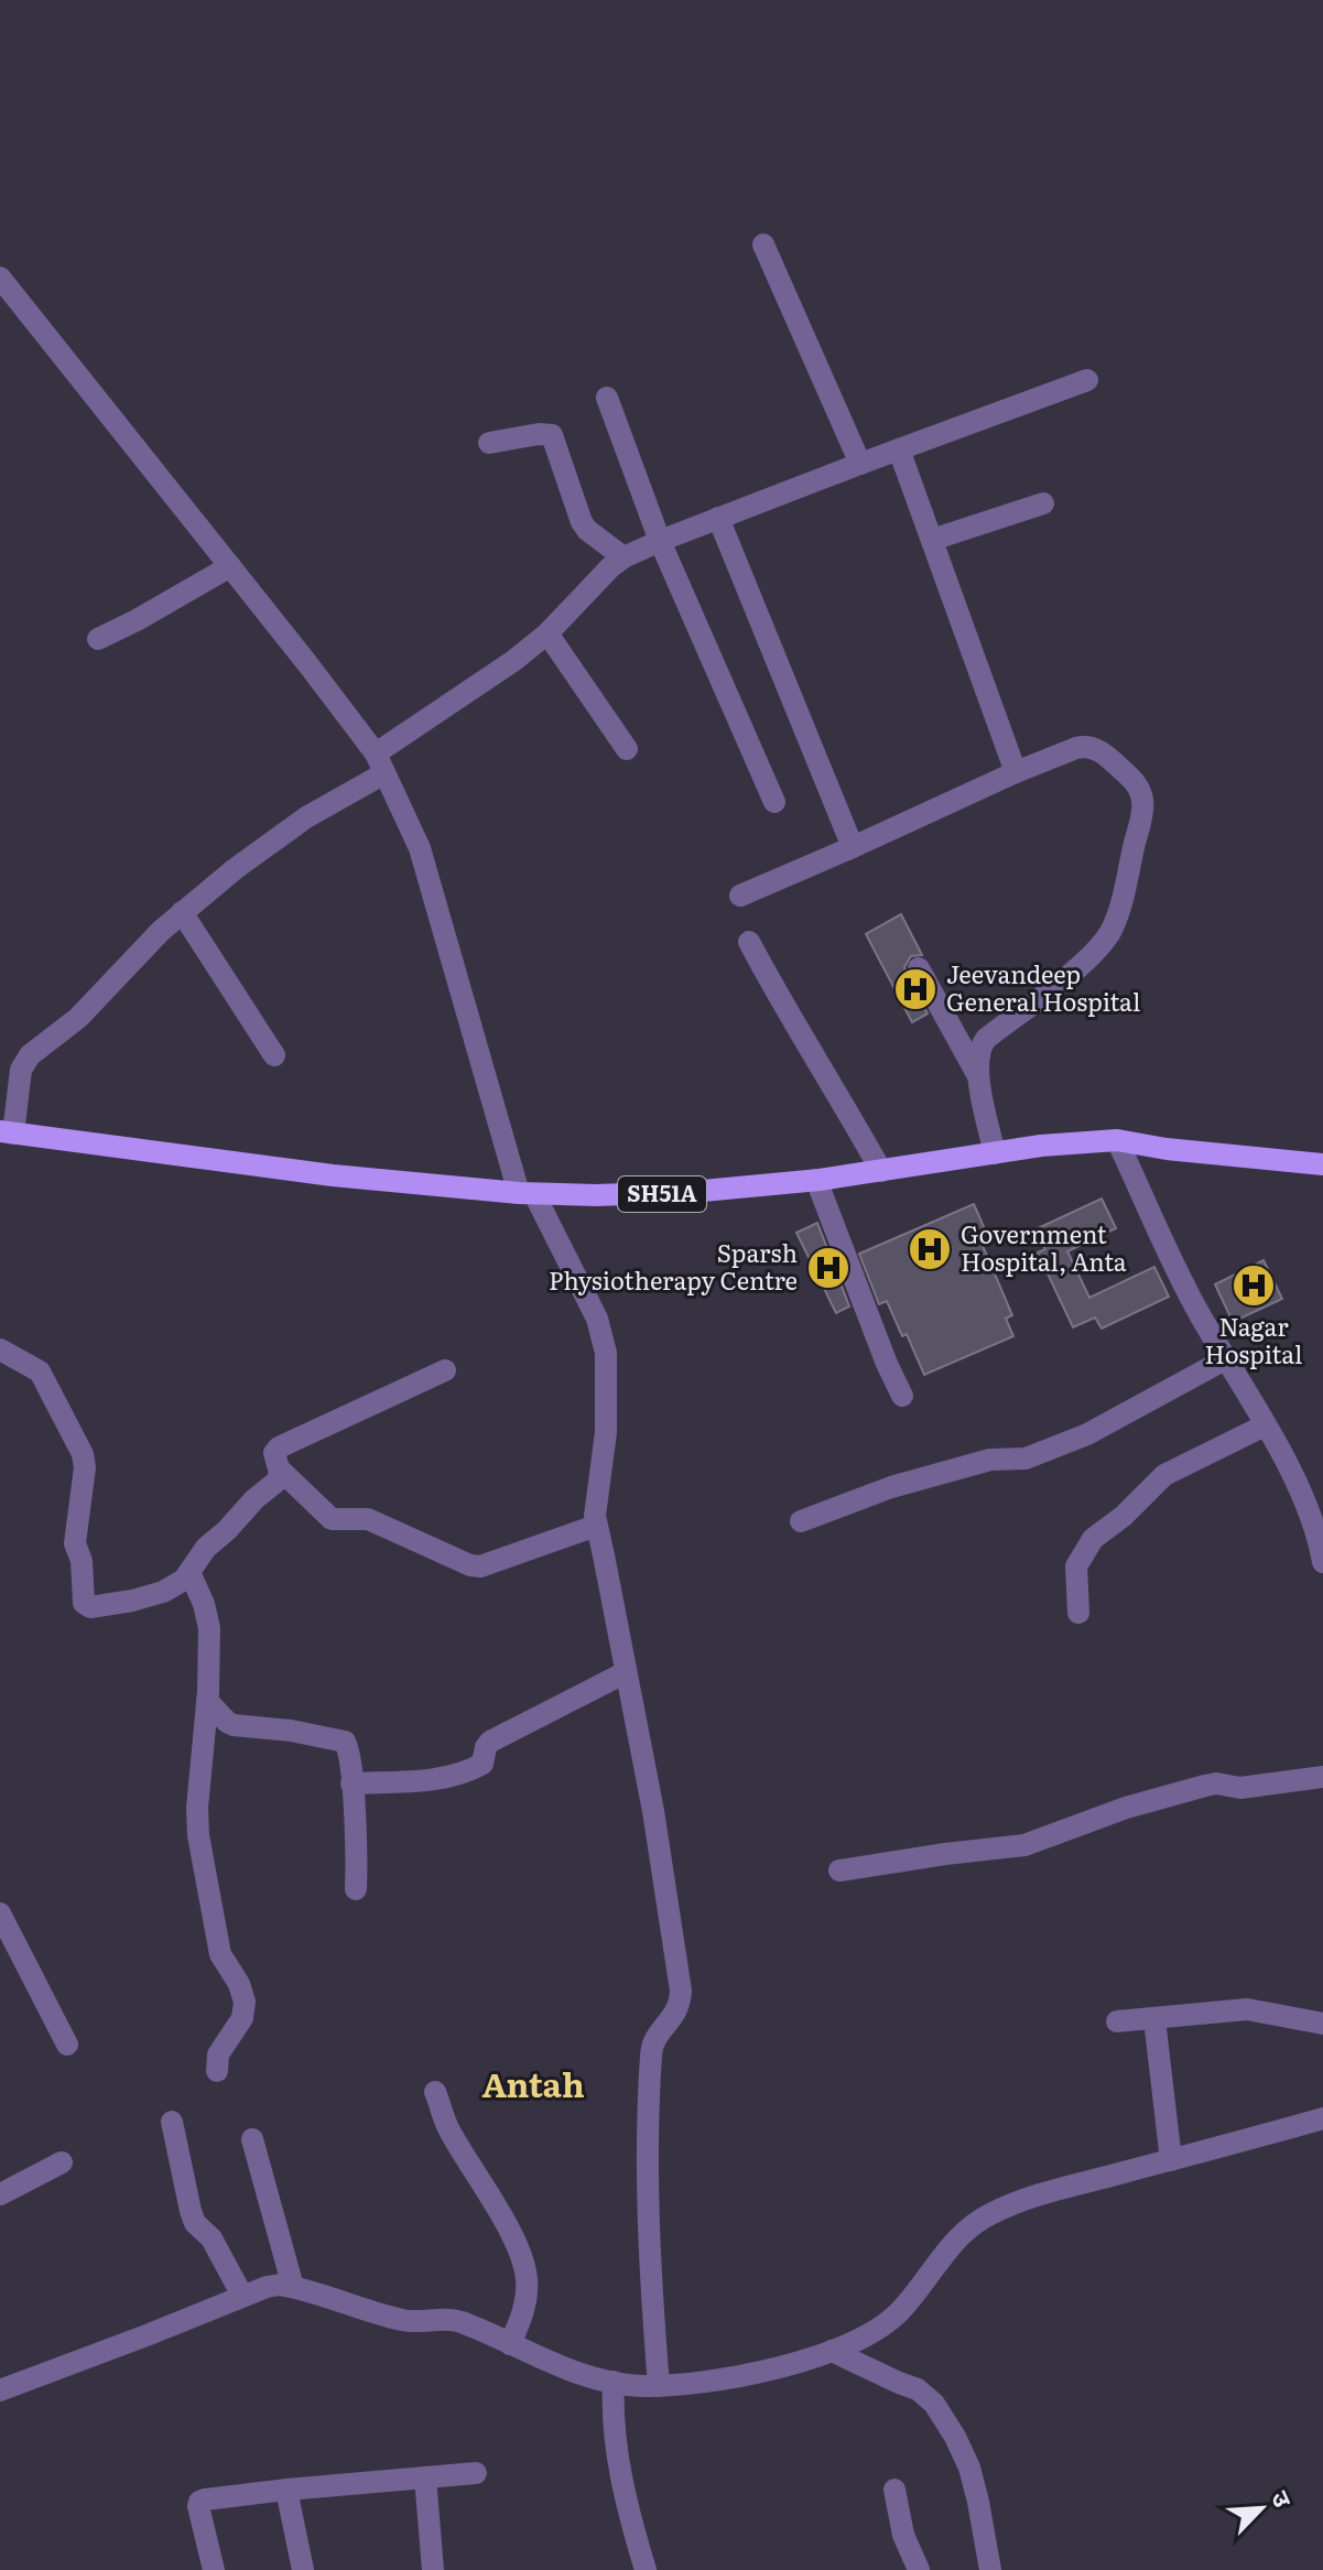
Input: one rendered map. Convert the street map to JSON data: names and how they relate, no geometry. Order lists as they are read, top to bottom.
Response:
{
  "streets": {
    "main road": ["SH51A"]
  },
  "districts": ["Antah"],
  "places": {
    "hospital": [
      "Jeevandeep General Hospital",
      "Government Hospital, Anta",
      "Sparsh Physiotherapy Centre",
      "Nagar Hospital"
    ]
  },
  "north": "top right"
}
